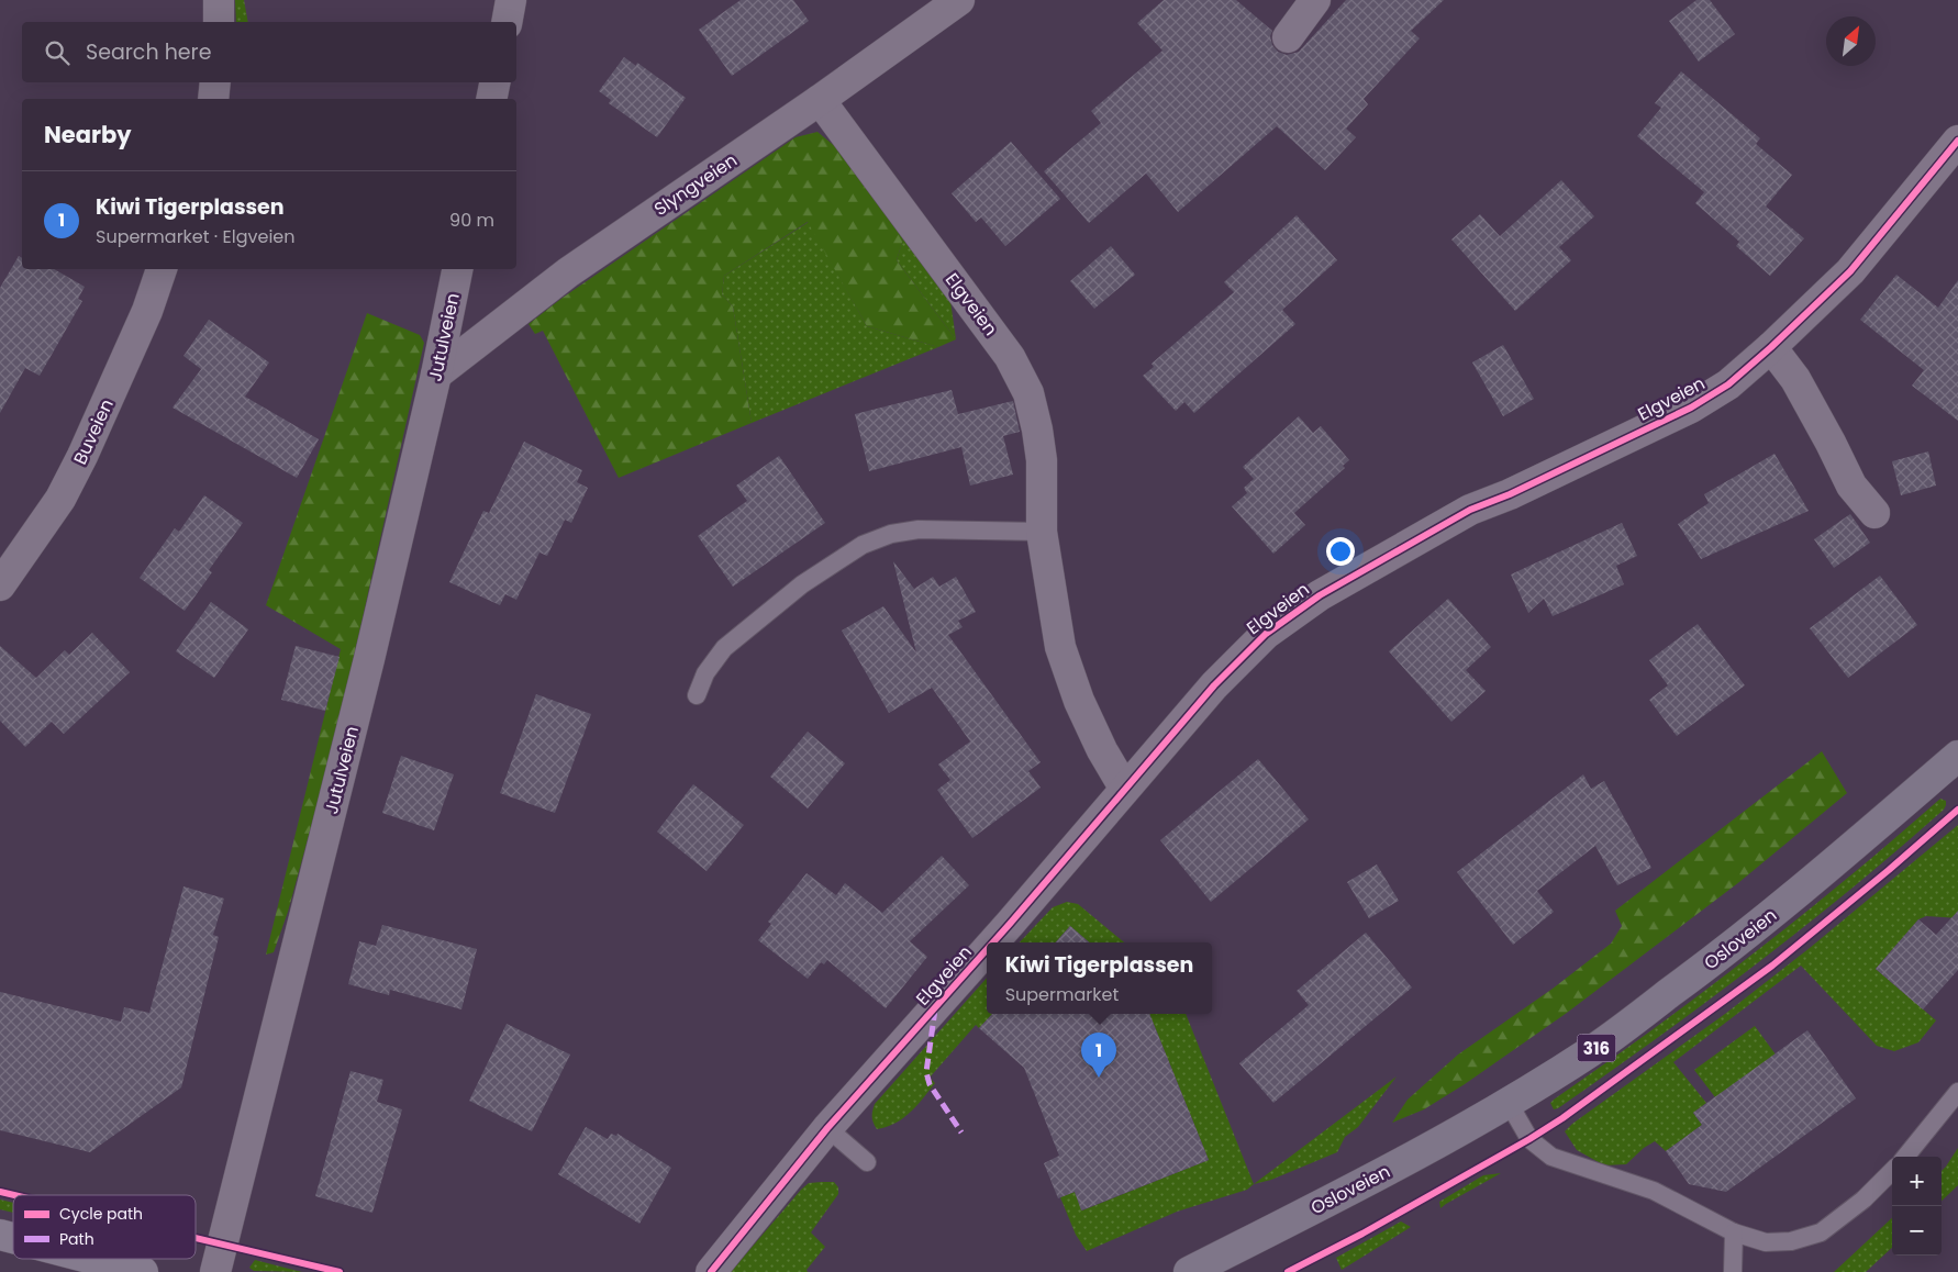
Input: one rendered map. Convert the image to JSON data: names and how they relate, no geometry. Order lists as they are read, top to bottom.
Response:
{
  "streets": {
    "main road": ["Osloveien", "316"],
    "street": [
      "Slyngveien",
      "Elgveien",
      "Jutulveien",
      "Buveien"
    ]
  },
  "crossings": [
    ["Slyngveien", "Elgveien"],
    ["Slyngveien", "Jutulveien"]
  ],
  "legend": ["Cycle path", "Path"],
  "north": "top right",
  "page": {
    "search": "Search here",
    "heading": "Nearby",
    "list": [
      {
        "mark": "1",
        "name": "Kiwi Tigerplassen",
        "note": "Supermarket · Elgveien",
        "value": "90 m"
      }
    ],
    "popup": ["Kiwi Tigerplassen", "Supermarket"],
    "pins": "1",
    "map_buttons": ["+", "−"]
  }
}
